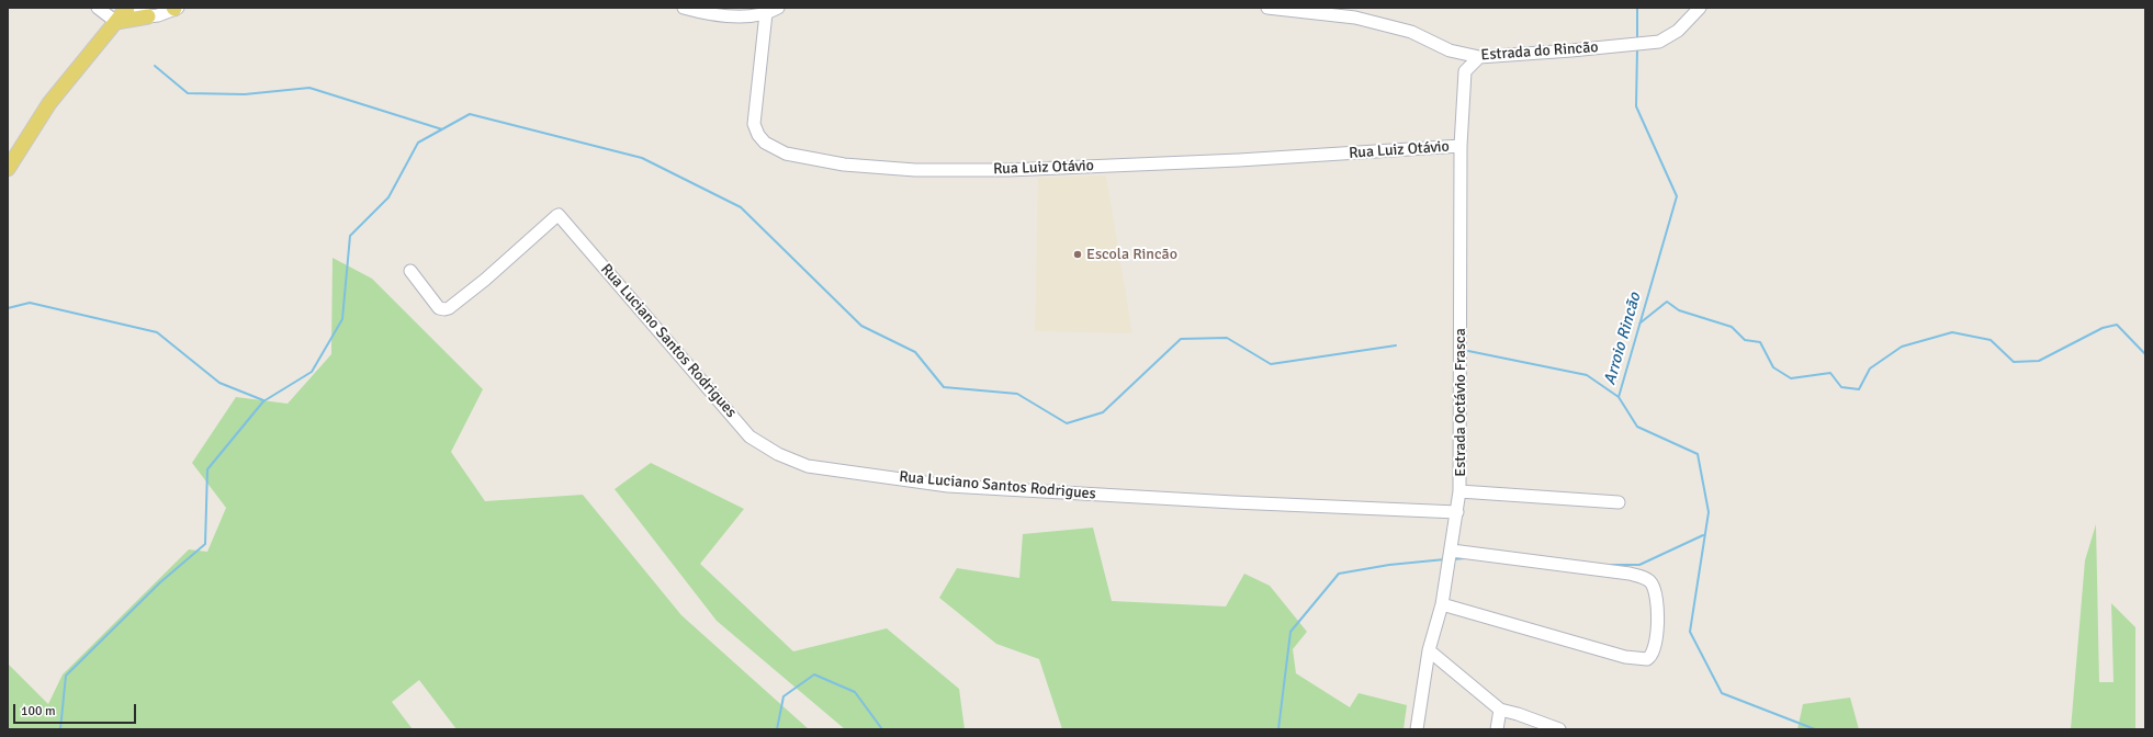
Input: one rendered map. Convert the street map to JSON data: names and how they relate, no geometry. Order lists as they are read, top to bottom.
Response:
{
  "streets": {
    "street": [
      "Estrada do Rincão",
      "Rua Luiz Otávio",
      "Rua Luciano Santos Rodrigues",
      "Estrada Octávio Frasca"
    ]
  },
  "crossings": [
    ["Rua Luiz Otávio", "Estrada Octávio Frasca"],
    ["Rua Luciano Santos Rodrigues", "Estrada Octávio Frasca"]
  ],
  "water": ["Arroio Rincão"],
  "places": ["Escola Rincão"],
  "scale_bar": "100 m"
}
